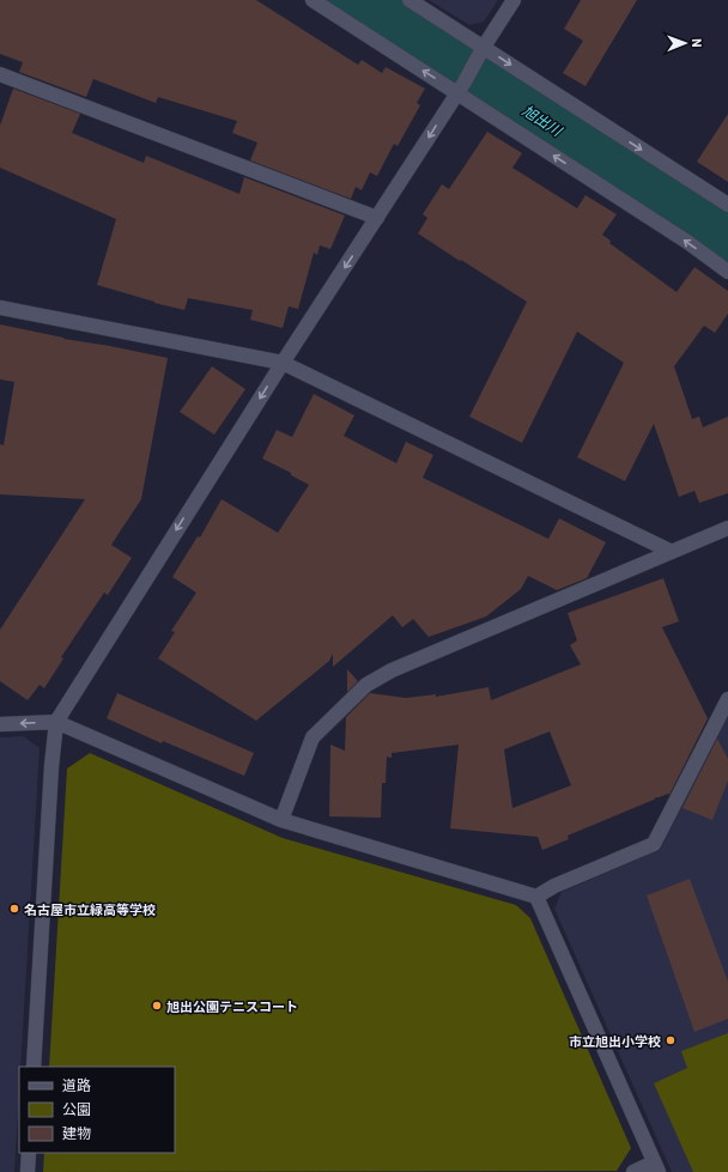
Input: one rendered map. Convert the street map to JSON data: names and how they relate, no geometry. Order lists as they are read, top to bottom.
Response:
{
  "water": ["旭出川"],
  "places": ["名古屋市立緑高等学校", "旭出公園テニスコート", "市立旭出小学校"],
  "legend": ["道路", "公園", "建物"],
  "north": "right"
}
